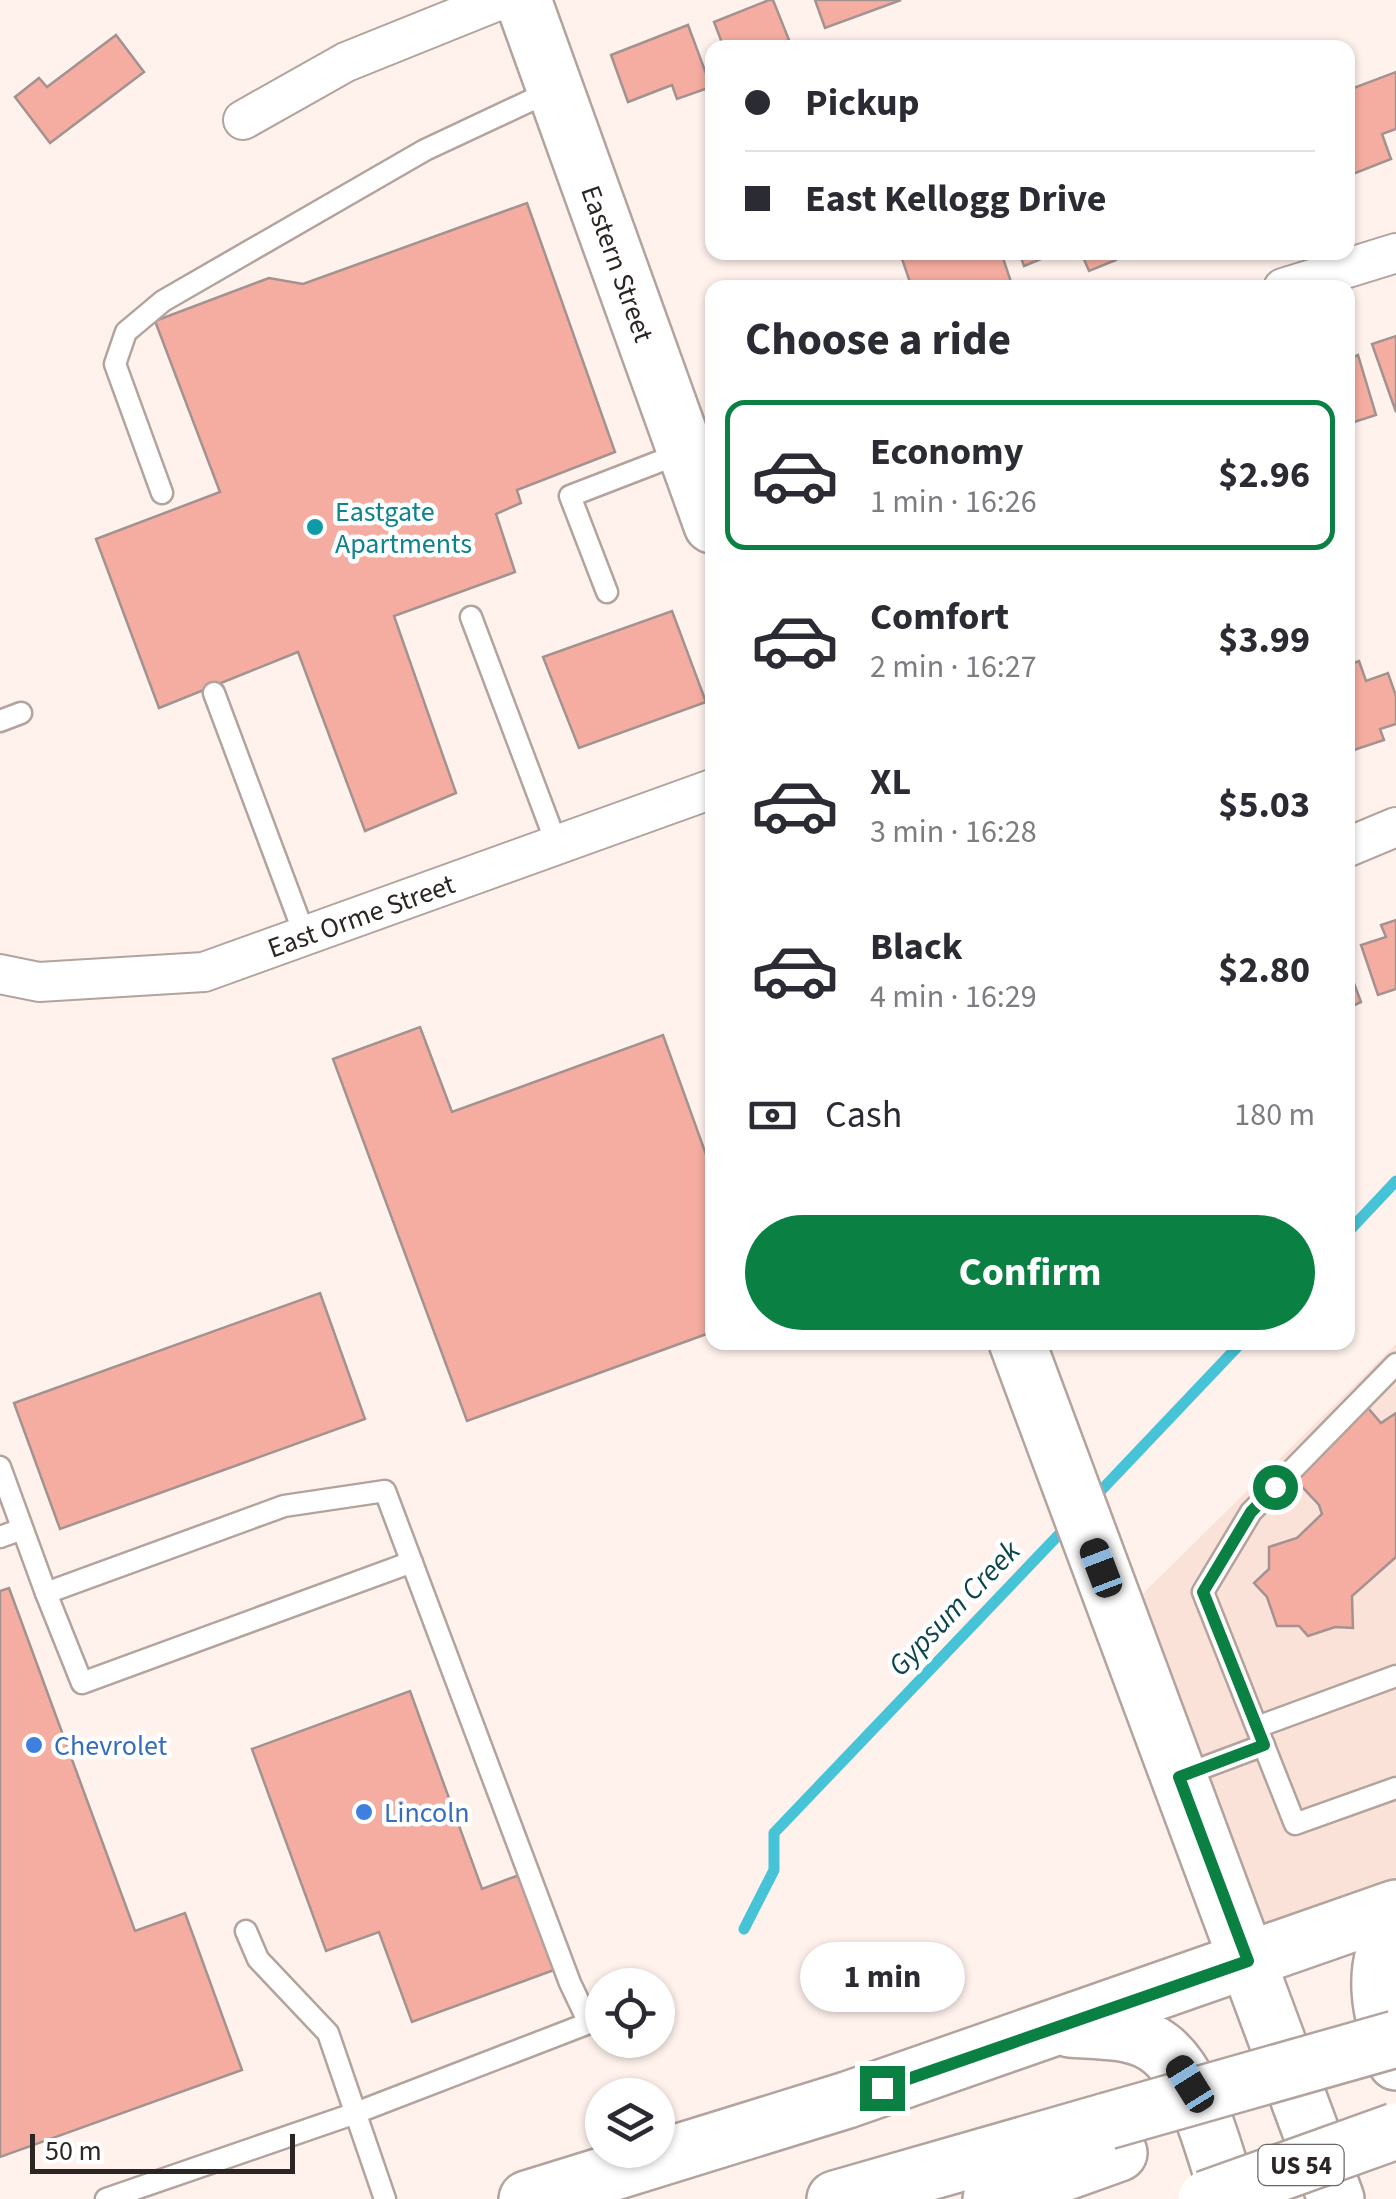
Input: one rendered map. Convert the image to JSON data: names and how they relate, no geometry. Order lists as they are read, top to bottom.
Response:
{
  "streets": {
    "main road": ["Eastern Street", "US 54"],
    "street": ["East Orme Street"]
  },
  "water": ["Gypsum Creek"],
  "places": ["Eastgate Apartments", "Chevrolet", "Lincoln"],
  "scale_bar": "50 m",
  "page": {
    "banner": ["Pickup", "East Kellogg Drive"],
    "heading": "Choose a ride",
    "list": [
      {
        "name": "Economy",
        "note": "1 min · 16:26",
        "value": "$2.96"
      },
      {
        "name": "Comfort",
        "note": "2 min · 16:27",
        "value": "$3.99"
      },
      {
        "name": "XL",
        "note": "3 min · 16:28",
        "value": "$5.03"
      },
      {
        "name": "Black",
        "note": "4 min · 16:29",
        "value": "$2.80"
      }
    ],
    "pay": ["Cash", "180 m"],
    "buttons": "Confirm",
    "bubble": "1 min",
    "scale": "50 m"
  }
}
